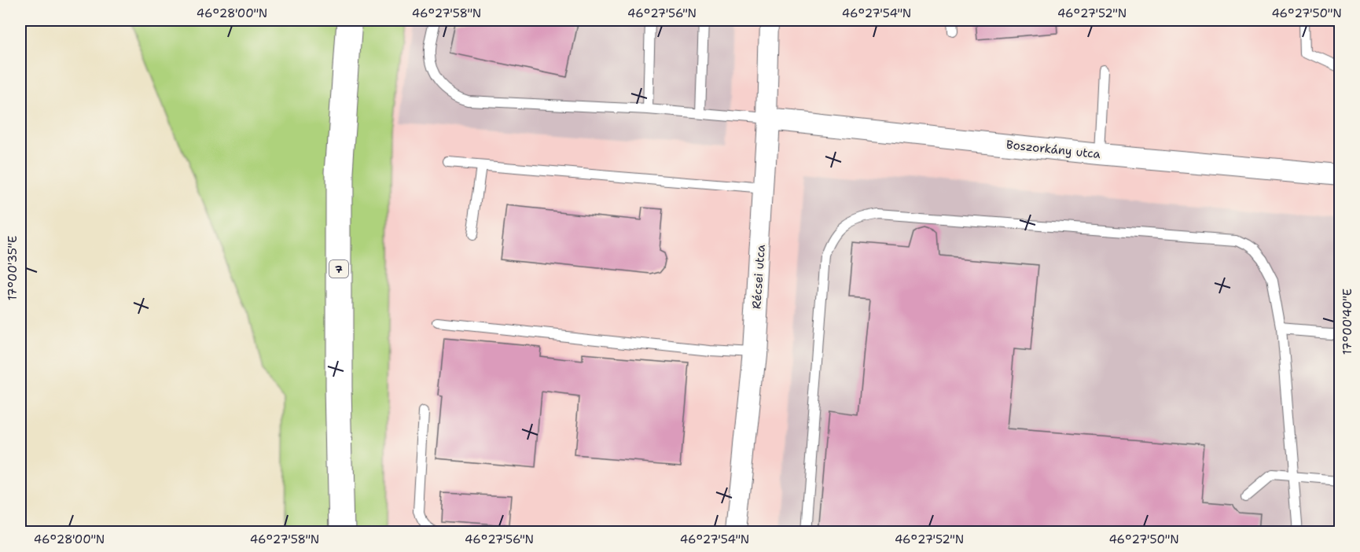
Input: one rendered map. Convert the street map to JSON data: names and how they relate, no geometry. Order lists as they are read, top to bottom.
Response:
{
  "streets": {
    "main road": ["7"],
    "street": ["Boszorkány utca", "Récsei utca"]
  },
  "crossings": [
    ["Boszorkány utca", "Récsei utca"]
  ],
  "coordinates": [
    "46°28'00\"N",
    "46°27'58\"N",
    "46°27'56\"N",
    "46°27'54\"N",
    "46°27'52\"N",
    "46°27'50\"N",
    "17°00'35\"E",
    "17°00'40\"E"
  ]
}
